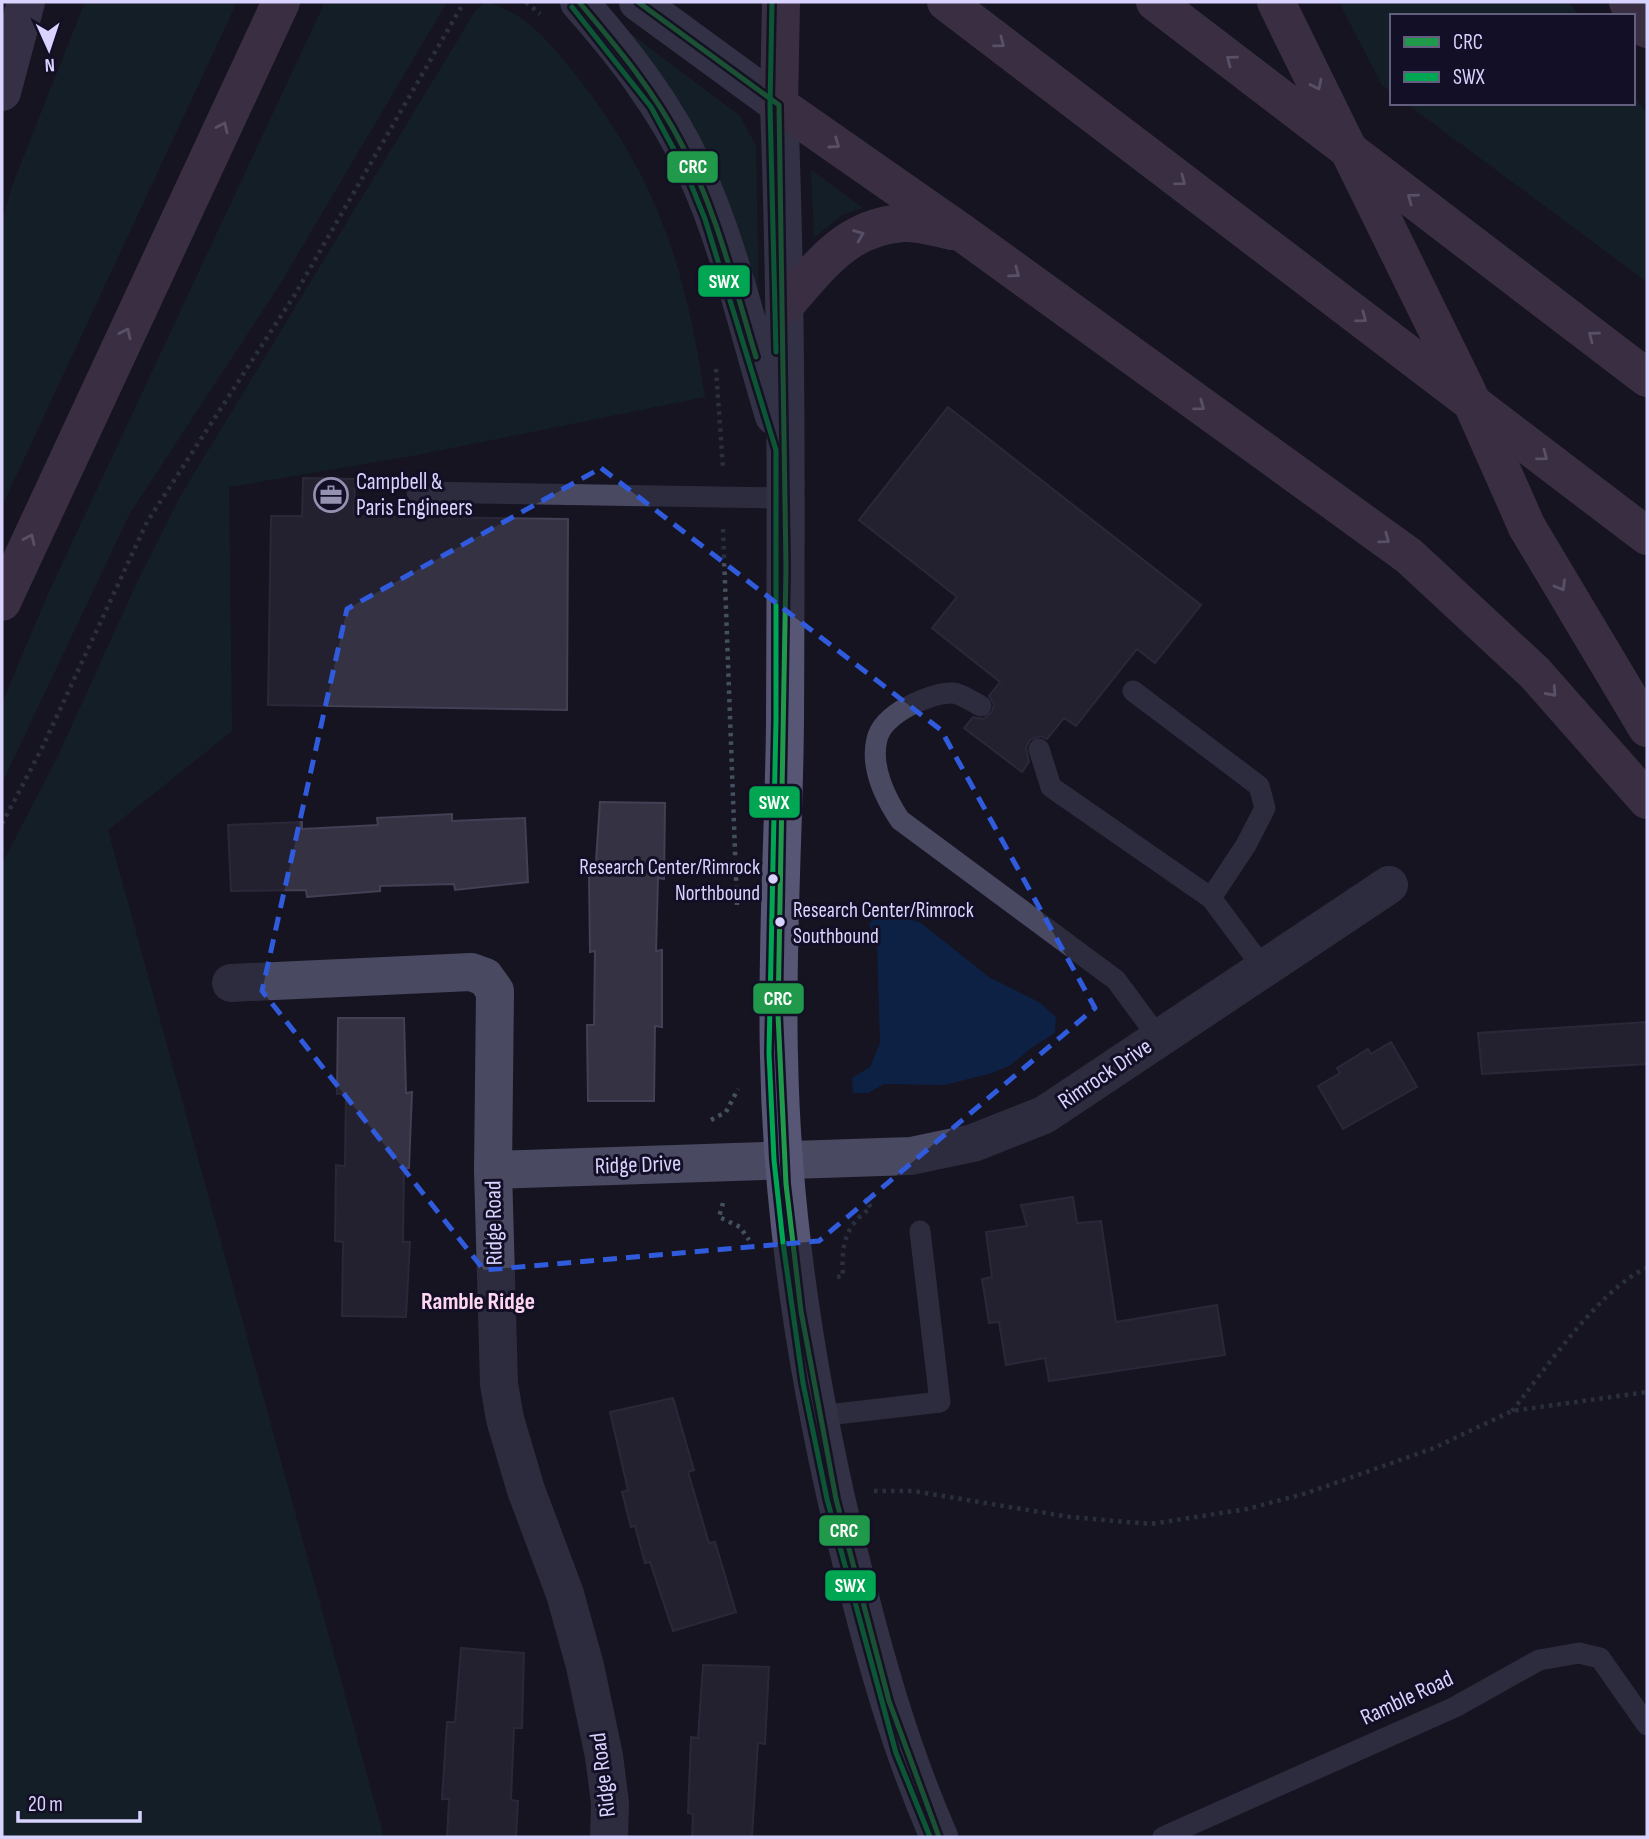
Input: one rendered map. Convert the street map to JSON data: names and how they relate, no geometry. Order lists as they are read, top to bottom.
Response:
{
  "streets": {
    "street": ["Rimrock Drive", "Ridge Drive", "Ridge Road"],
    "lane": ["Ramble Road"]
  },
  "crossings": [
    ["Rimrock Drive", "Ridge Drive"],
    ["Ridge Drive", "Ridge Road"]
  ],
  "districts": ["Ramble Ridge"],
  "places": {
    "office": ["Campbell & Paris Engineers"],
    "other": ["Research Center/Rimrock Northbound", "Research Center/Rimrock Southbound"]
  },
  "lines": ["transit line CRC", "transit line SWX"],
  "legend": ["CRC", "SWX"],
  "scale_bar": "20 m",
  "north": "bottom"
}
